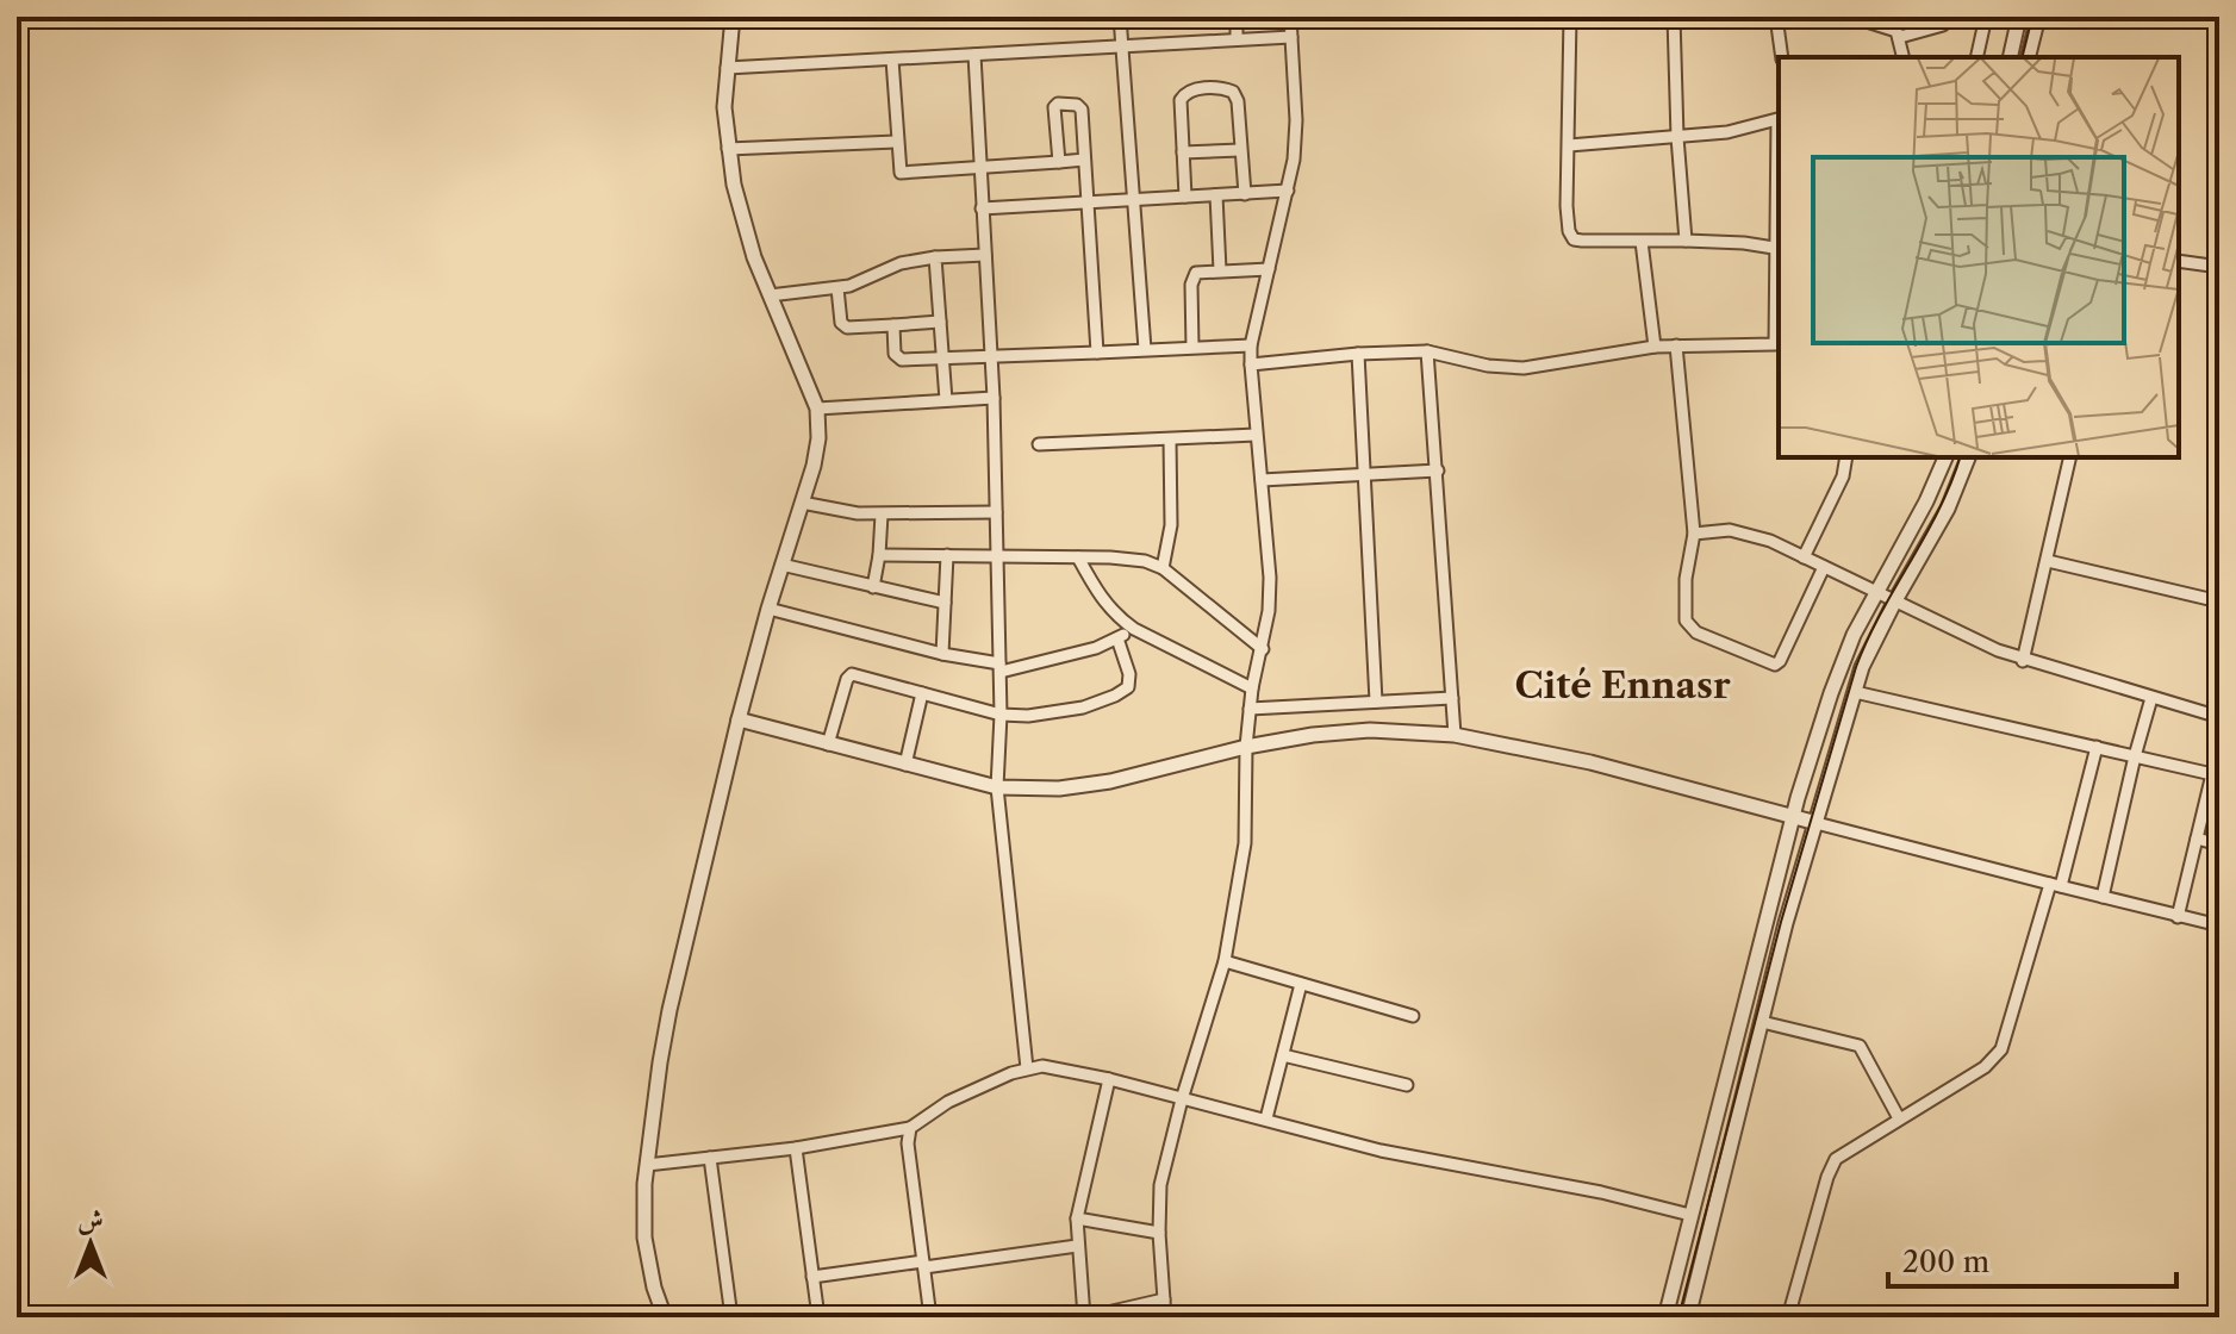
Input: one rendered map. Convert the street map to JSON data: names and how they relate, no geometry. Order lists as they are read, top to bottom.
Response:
{
  "districts": ["Cité Ennasr"],
  "scale_bar": "200 m",
  "north": "top"
}
